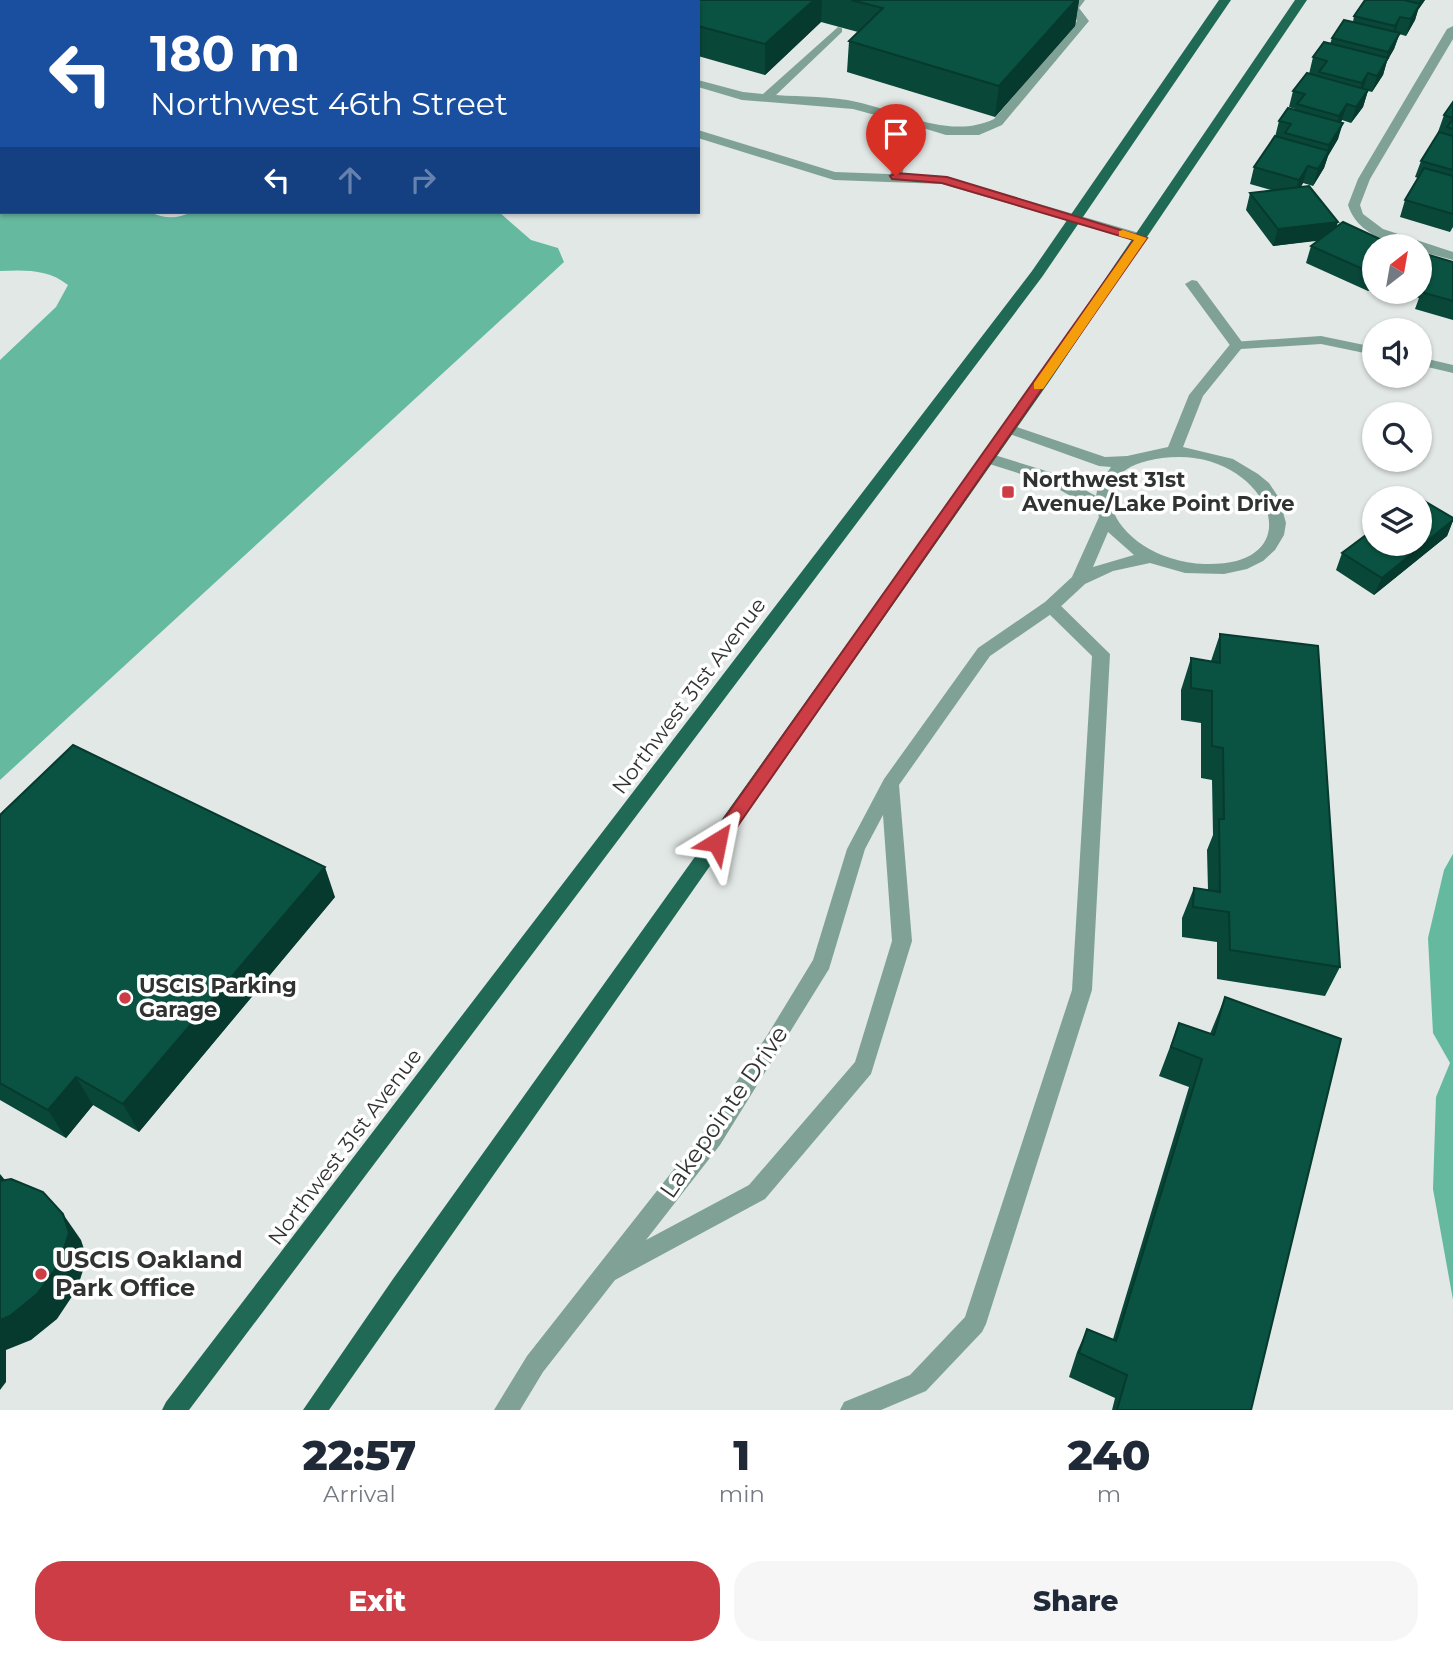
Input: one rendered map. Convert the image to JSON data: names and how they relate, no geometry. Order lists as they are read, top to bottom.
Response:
{
  "streets": {
    "main road": ["Northwest 31st Avenue"],
    "street": ["Lakepointe Drive"]
  },
  "places": {
    "transit": ["Northwest 31st Avenue/Lake Point Drive"],
    "other": ["USCIS Parking Garage", "USCIS Oakland Park Office"]
  },
  "north": "top right",
  "page": {
    "turn": ["180 m", "Northwest 46th Street"],
    "eta": [
      "22:57",
      "Arrival",
      "1",
      "min",
      "240",
      "m"
    ],
    "buttons": ["Exit", "Share"]
  }
}
